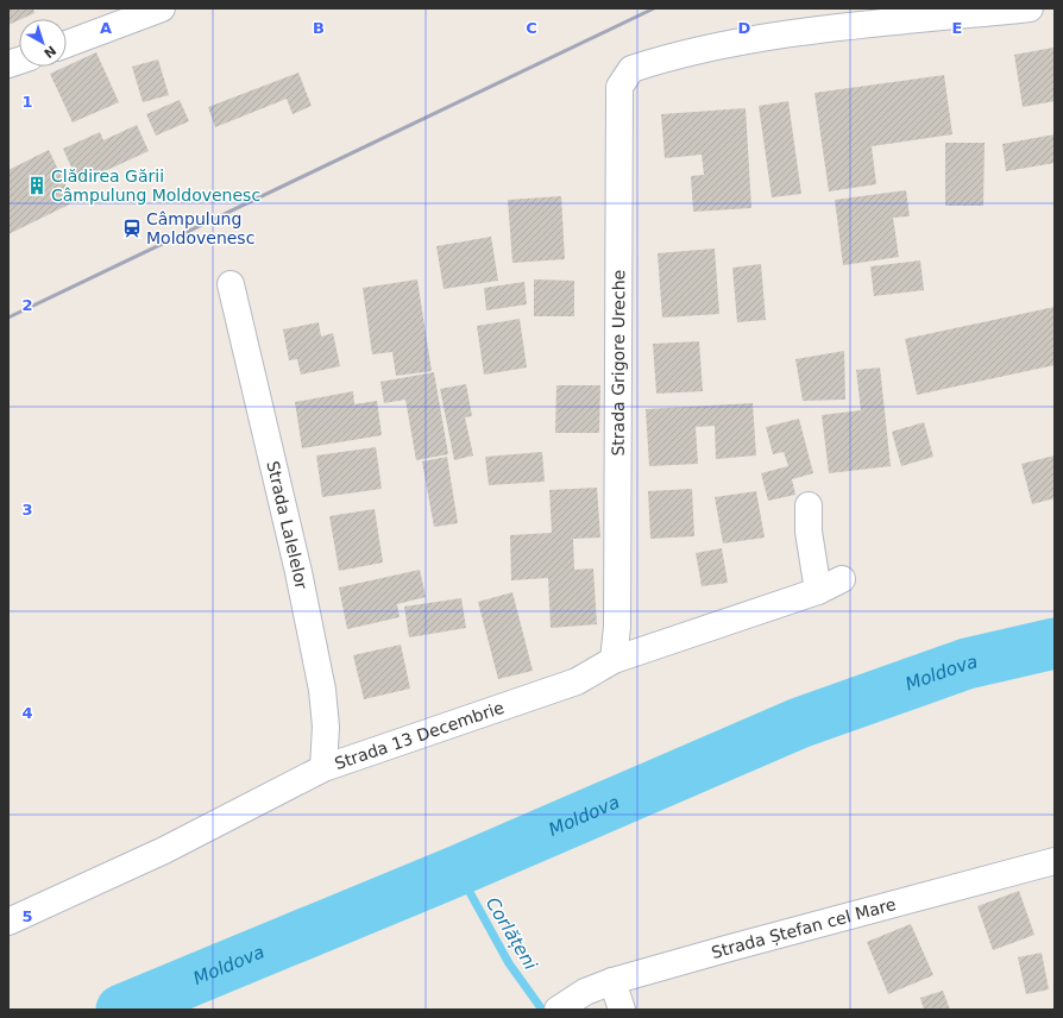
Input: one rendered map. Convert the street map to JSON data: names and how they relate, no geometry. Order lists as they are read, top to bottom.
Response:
{
  "streets": {
    "street": [
      "Strada Grigore Ureche",
      "Strada Lalelelor",
      "Strada 13 Decembrie",
      "Strada Ștefan cel Mare"
    ]
  },
  "crossings": [
    ["Strada Grigore Ureche", "Strada 13 Decembrie"],
    ["Strada Lalelelor", "Strada 13 Decembrie"]
  ],
  "water": ["Moldova", "Corlățeni"],
  "places": {
    "building": ["Clădirea Gării Câmpulung Moldovenesc"],
    "station": ["Câmpulung Moldovenesc"]
  },
  "north": "bottom right",
  "grid": {
    "columns": [
      "A",
      "B",
      "C",
      "D",
      "E"
    ],
    "rows": [
      "1",
      "2",
      "3",
      "4",
      "5"
    ]
  }
}
